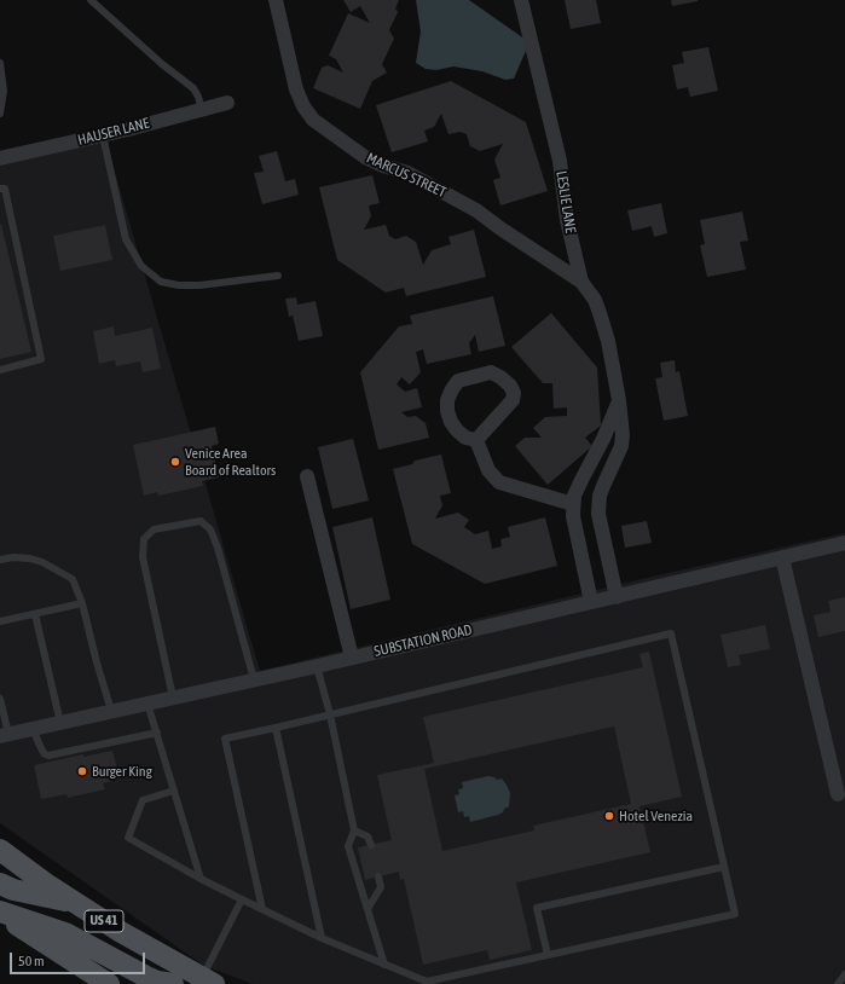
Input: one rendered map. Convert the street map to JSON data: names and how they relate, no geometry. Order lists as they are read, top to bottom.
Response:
{
  "streets": {
    "main road": ["US 41"],
    "street": [
      "HAUSER LANE",
      "MARCUS STREET",
      "LESLIE LANE",
      "SUBSTATION ROAD"
    ]
  },
  "crossings": [
    ["MARCUS STREET", "LESLIE LANE"],
    ["LESLIE LANE", "SUBSTATION ROAD"]
  ],
  "places": ["Venice Area Board of Realtors", "Burger King", "Hotel Venezia"],
  "scale_bar": "50 m"
}
